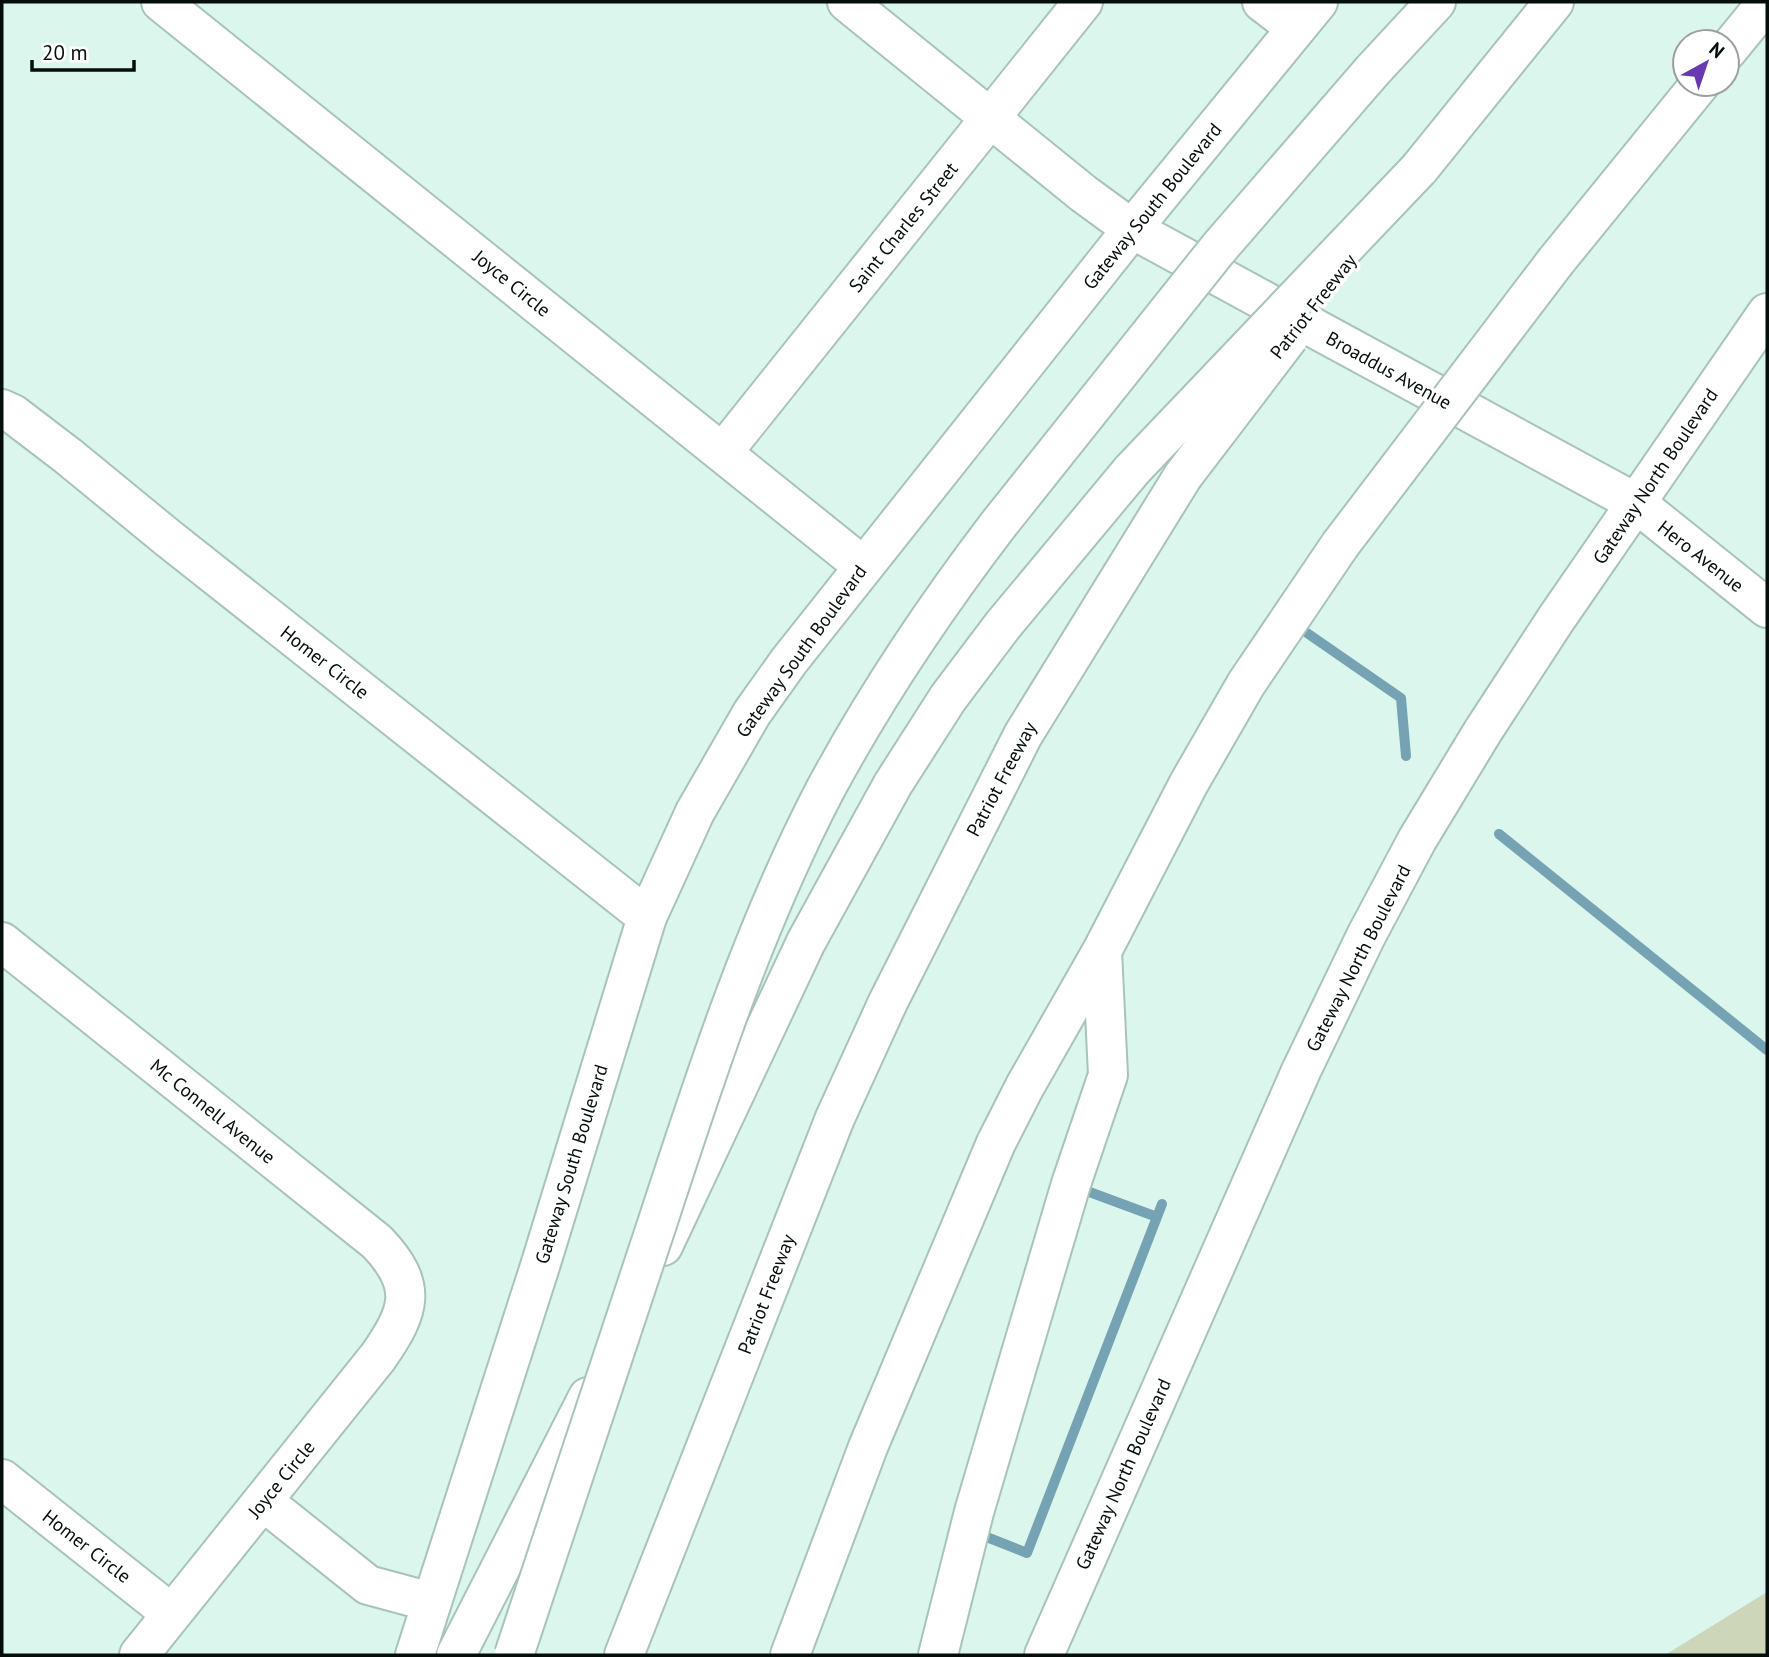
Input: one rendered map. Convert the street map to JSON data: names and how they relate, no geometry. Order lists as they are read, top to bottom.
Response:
{
  "streets": {
    "main road": [
      "Gateway South Boulevard",
      "Saint Charles Street",
      "Joyce Circle",
      "Patriot Freeway",
      "Broaddus Avenue",
      "Gateway North Boulevard",
      "Hero Avenue",
      "Homer Circle",
      "Mc Connell Avenue"
    ]
  },
  "crossings": [
    ["Gateway South Boulevard", "Joyce Circle"],
    ["Gateway South Boulevard", "Broaddus Avenue"],
    ["Gateway South Boulevard", "Homer Circle"],
    ["Saint Charles Street", "Joyce Circle"],
    ["Saint Charles Street", "Broaddus Avenue"],
    ["Joyce Circle", "Homer Circle"],
    ["Joyce Circle", "Mc Connell Avenue"],
    ["Broaddus Avenue", "Gateway North Boulevard"],
    ["Broaddus Avenue", "Hero Avenue"],
    ["Gateway North Boulevard", "Hero Avenue"]
  ],
  "scale_bar": "20 m",
  "north": "top right"
}
